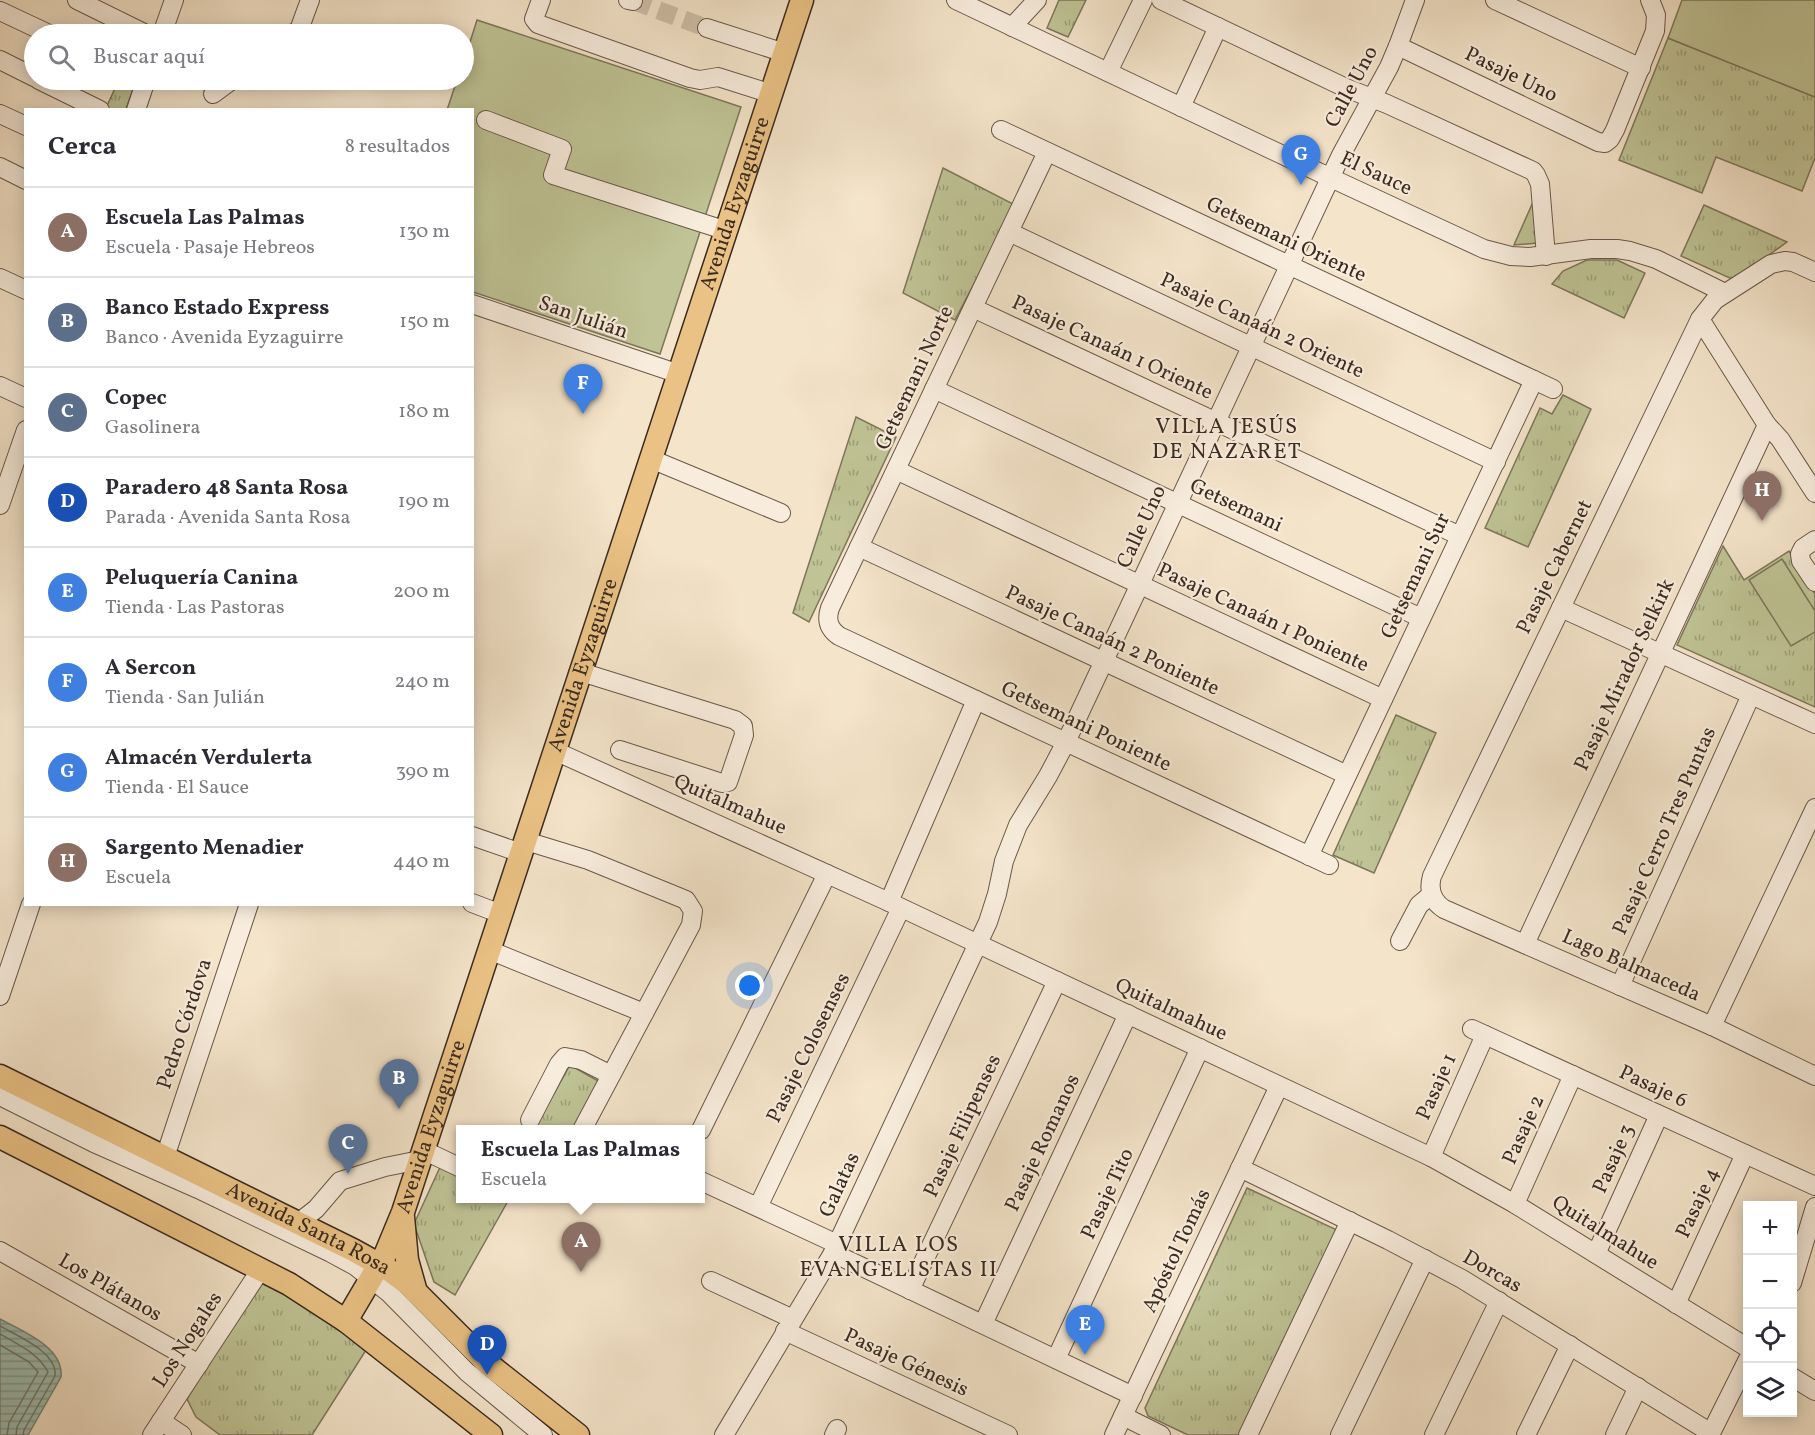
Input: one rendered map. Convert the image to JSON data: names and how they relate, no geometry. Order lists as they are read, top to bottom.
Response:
{
  "streets": {
    "main road": ["Avenida Eyzaguirre", "Avenida Santa Rosa"],
    "street": [
      "Pasaje Uno",
      "Calle Uno",
      "El Sauce",
      "Getsemani Oriente",
      "San Julián",
      "Pasaje Canaán 2 Oriente",
      "Pasaje Canaán 1 Oriente",
      "Getsemani Norte",
      "Getsemani",
      "Pasaje Cabernet",
      "Getsemani Sur",
      "Pasaje Canaán 1 Poniente",
      "Pasaje Canaán 2 Poniente",
      "Pasaje Mirador Selkirk",
      "Getsemani Poniente",
      "Quitalmahue",
      "Pasaje Cerro Tres Puntas",
      "Lago Balmaceda",
      "Pedro Córdova",
      "Pasaje Colosenses",
      "Pasaje 1",
      "Pasaje 6",
      "Pasaje Filipenses",
      "Pasaje 2",
      "Pasaje Romanos",
      "Pasaje 3",
      "Galatas",
      "Pasaje Tito",
      "Pasaje 4",
      "Apóstol Tomás",
      "Dorcas",
      "Los Plátanos",
      "Los Nogales",
      "Pasaje Génesis"
    ]
  },
  "crossings": [
    ["Pasaje Uno", "Calle Uno"],
    ["Calle Uno", "El Sauce"],
    ["Calle Uno", "Getsemani Oriente"],
    ["Calle Uno", "Pasaje Canaán 2 Oriente"],
    ["Calle Uno", "Pasaje Canaán 1 Oriente"],
    ["Calle Uno", "Getsemani"],
    ["Calle Uno", "Pasaje Canaán 1 Poniente"],
    ["Calle Uno", "Pasaje Canaán 2 Poniente"],
    ["Calle Uno", "Getsemani Poniente"],
    ["Calle Uno", "Quitalmahue"],
    ["Calle Uno", "Galatas"],
    ["El Sauce", "Pasaje Cabernet"],
    ["Avenida Eyzaguirre", "San Julián"],
    ["Avenida Eyzaguirre", "Quitalmahue"],
    ["Avenida Eyzaguirre", "Avenida Santa Rosa"],
    ["Getsemani Oriente", "Getsemani Norte"],
    ["Getsemani Oriente", "Getsemani Sur"],
    ["Pasaje Canaán 2 Oriente", "Getsemani Norte"],
    ["Pasaje Canaán 2 Oriente", "Getsemani Sur"],
    ["Pasaje Canaán 1 Oriente", "Getsemani Norte"],
    ["Pasaje Canaán 1 Oriente", "Getsemani Sur"],
    ["Getsemani Norte", "Getsemani"],
    ["Getsemani Norte", "Pasaje Canaán 1 Poniente"],
    ["Getsemani Norte", "Pasaje Canaán 2 Poniente"],
    ["Getsemani Norte", "Getsemani Poniente"],
    ["Getsemani", "Getsemani Sur"],
    ["Pasaje Cabernet", "Lago Balmaceda"],
    ["Getsemani Sur", "Pasaje Canaán 1 Poniente"],
    ["Getsemani Sur", "Pasaje Canaán 2 Poniente"],
    ["Getsemani Sur", "Getsemani Poniente"],
    ["Pasaje Mirador Selkirk", "Lago Balmaceda"],
    ["Getsemani Poniente", "Pasaje Colosenses"],
    ["Quitalmahue", "Pasaje Colosenses"],
    ["Quitalmahue", "Pasaje 1"],
    ["Quitalmahue", "Pasaje Filipenses"],
    ["Quitalmahue", "Pasaje 2"],
    ["Quitalmahue", "Pasaje Romanos"],
    ["Quitalmahue", "Pasaje 3"],
    ["Quitalmahue", "Galatas"],
    ["Quitalmahue", "Pasaje Tito"],
    ["Quitalmahue", "Pasaje 4"],
    ["Quitalmahue", "Apóstol Tomás"],
    ["Pasaje Cerro Tres Puntas", "Lago Balmaceda"],
    ["Pedro Córdova", "Avenida Santa Rosa"],
    ["Pasaje 1", "Pasaje 6"],
    ["Pasaje 6", "Pasaje 2"],
    ["Pasaje 6", "Pasaje 3"],
    ["Pasaje 6", "Pasaje 4"],
    ["Galatas", "Pasaje Génesis"],
    ["Apóstol Tomás", "Dorcas"],
    ["Los Plátanos", "Los Nogales"]
  ],
  "districts": ["VILLA JESÚS DE NAZARET", "VILLA LOS EVANGELISTAS II"],
  "page": {
    "search": "Buscar aquí",
    "heading": ["Cerca", "8 resultados"],
    "pins": [
      "G",
      "F",
      "H",
      "B",
      "C",
      "A",
      "E",
      "D"
    ],
    "list": [
      {
        "mark": "A",
        "name": "Escuela Las Palmas",
        "note": "Escuela · Pasaje Hebreos",
        "value": "130 m"
      },
      {
        "mark": "B",
        "name": "Banco Estado Express",
        "note": "Banco · Avenida Eyzaguirre",
        "value": "150 m"
      },
      {
        "mark": "C",
        "name": "Copec",
        "note": "Gasolinera",
        "value": "180 m"
      },
      {
        "mark": "D",
        "name": "Paradero 48 Santa Rosa",
        "note": "Parada · Avenida Santa Rosa",
        "value": "190 m"
      },
      {
        "mark": "E",
        "name": "Peluquería Canina",
        "note": "Tienda · Las Pastoras",
        "value": "200 m"
      },
      {
        "mark": "F",
        "name": "A Sercon",
        "note": "Tienda · San Julián",
        "value": "240 m"
      },
      {
        "mark": "G",
        "name": "Almacén Verdulerta",
        "note": "Tienda · El Sauce",
        "value": "390 m"
      },
      {
        "mark": "H",
        "name": "Sargento Menadier",
        "note": "Escuela",
        "value": "440 m"
      }
    ],
    "popup": ["Escuela Las Palmas", "Escuela"],
    "map_buttons": ["+", "−"]
  }
}
